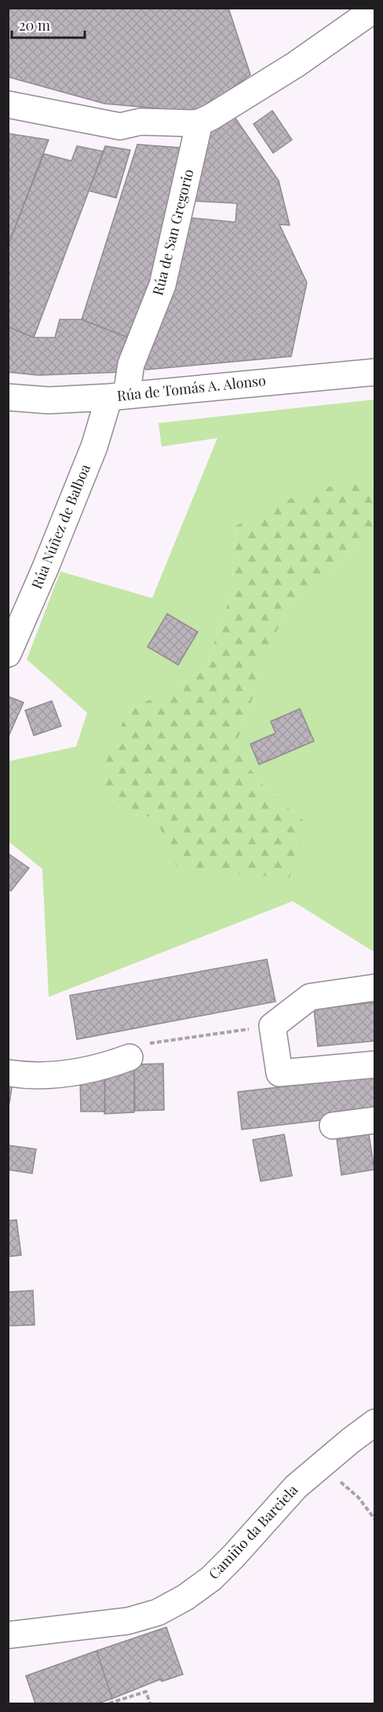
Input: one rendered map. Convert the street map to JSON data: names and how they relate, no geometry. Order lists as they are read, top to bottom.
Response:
{
  "streets": {
    "street": [
      "Rúa de San Gregorio",
      "Rúa de Tomás A. Alonso",
      "Rúa Núñez de Balboa",
      "Camiño da Barciela"
    ]
  },
  "crossings": [
    ["Rúa de San Gregorio", "Rúa de Tomás A. Alonso"],
    ["Rúa de San Gregorio", "Rúa Núñez de Balboa"],
    ["Rúa de Tomás A. Alonso", "Rúa Núñez de Balboa"]
  ],
  "scale_bar": "20 m"
}
